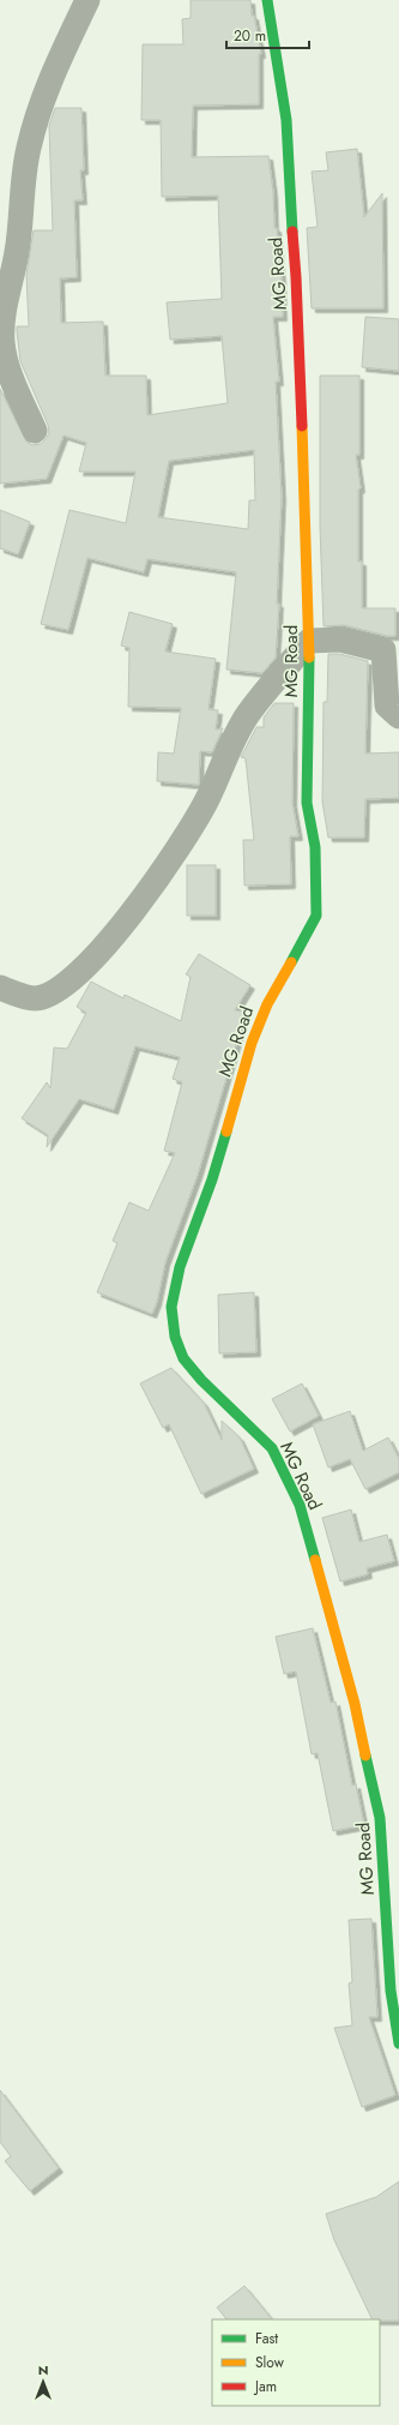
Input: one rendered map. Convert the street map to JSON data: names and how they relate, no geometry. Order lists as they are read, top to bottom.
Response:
{
  "streets": {
    "main road": ["MG Road"]
  },
  "legend": ["Fast", "Slow", "Jam"],
  "scale_bar": "20 m",
  "north": "top"
}
